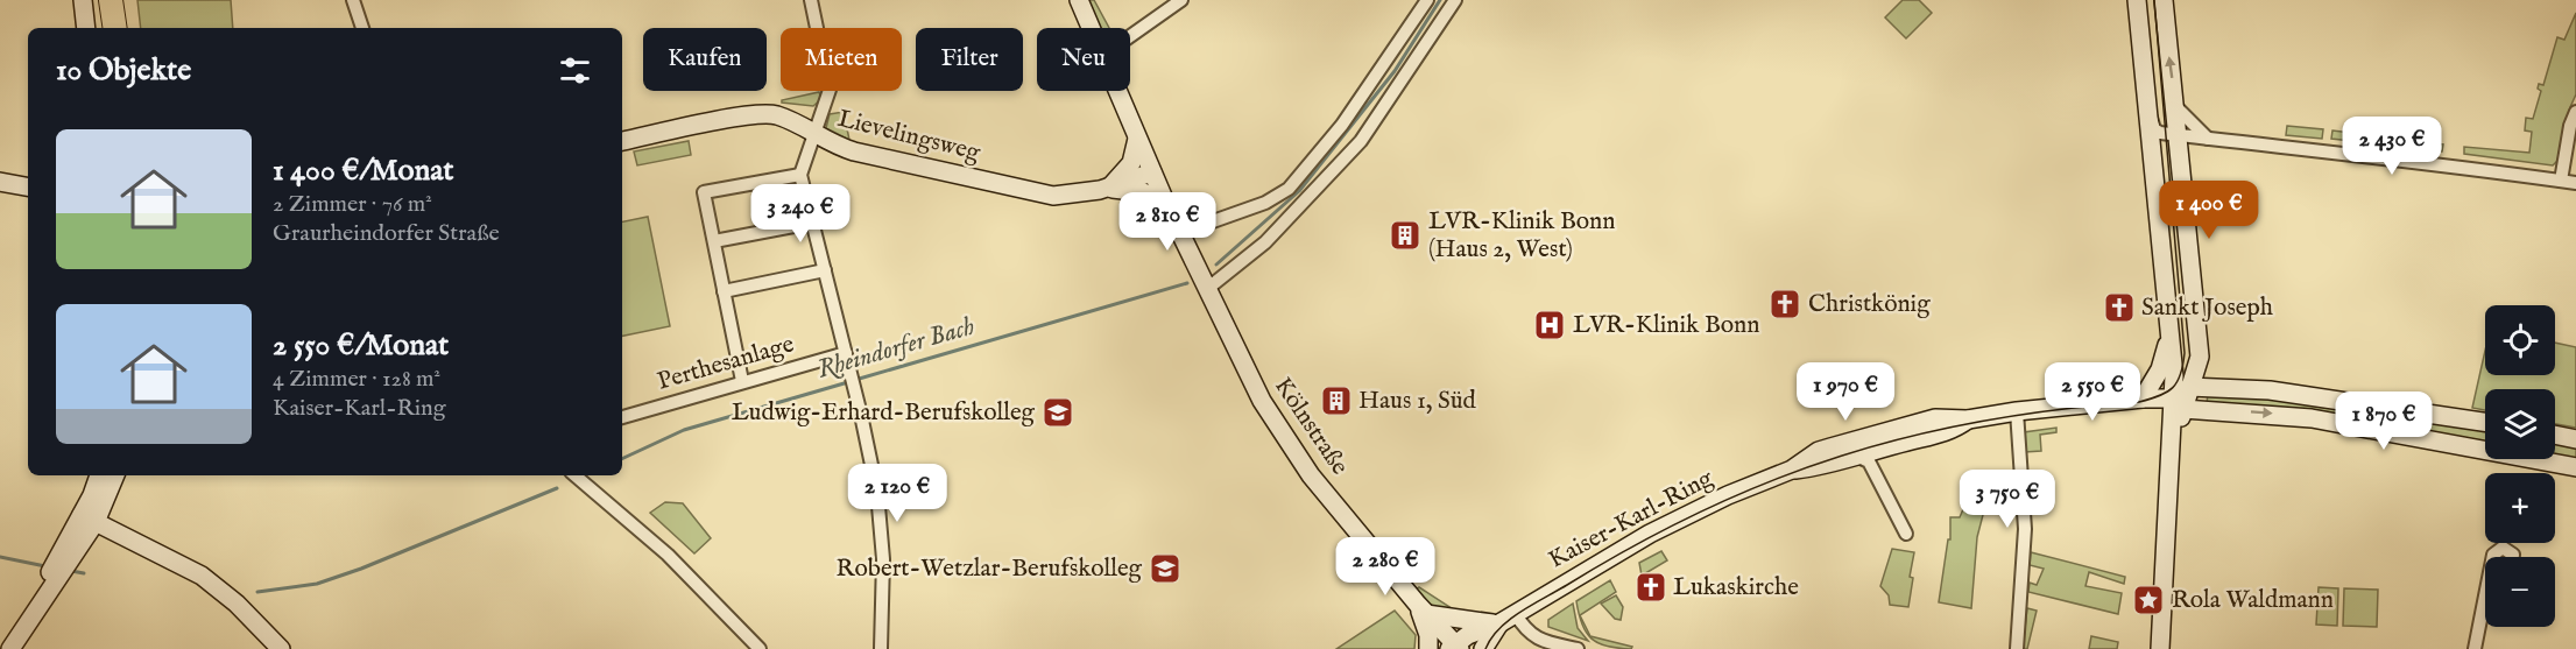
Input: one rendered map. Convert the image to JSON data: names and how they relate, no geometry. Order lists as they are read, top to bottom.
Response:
{
  "streets": {
    "main road": ["Lievelingsweg", "Kölnstraße", "Kaiser-Karl-Ring"],
    "street": ["Perthesanlage"]
  },
  "crossings": [
    ["Lievelingsweg", "Kölnstraße"],
    ["Kölnstraße", "Kaiser-Karl-Ring"]
  ],
  "water": ["Rheindorfer Bach"],
  "places": {
    "building": ["LVR-Klinik Bonn (Haus 2, West)", "Haus 1, Süd"],
    "church": ["Christkönig", "Sankt Joseph", "Lukaskirche"],
    "hospital": ["LVR-Klinik Bonn"],
    "school or university": ["Ludwig-Erhard-Berufskolleg", "Robert-Wetzlar-Berufskolleg"],
    "place": ["Rola Waldmann"]
  },
  "page": {
    "chip": [
      "Kaufen",
      "Mieten",
      "Filter",
      "Neu"
    ],
    "heading": "10 Objekte",
    "list": [
      {
        "name": "1 400 €/Monat",
        "note": "2 Zimmer · 76 m² · Graurheindorfer Straße"
      },
      {
        "name": "2 550 €/Monat",
        "note": "4 Zimmer · 128 m² · Kaiser-Karl-Ring"
      }
    ],
    "price": [
      "2 430 €",
      "1 400 €",
      "3 240 €",
      "2 810 €",
      "1 970 €",
      "2 550 €",
      "1 870 €",
      "2 120 €",
      "3 750 €",
      "2 280 €"
    ],
    "map_buttons": ["+", "−"]
  }
}
